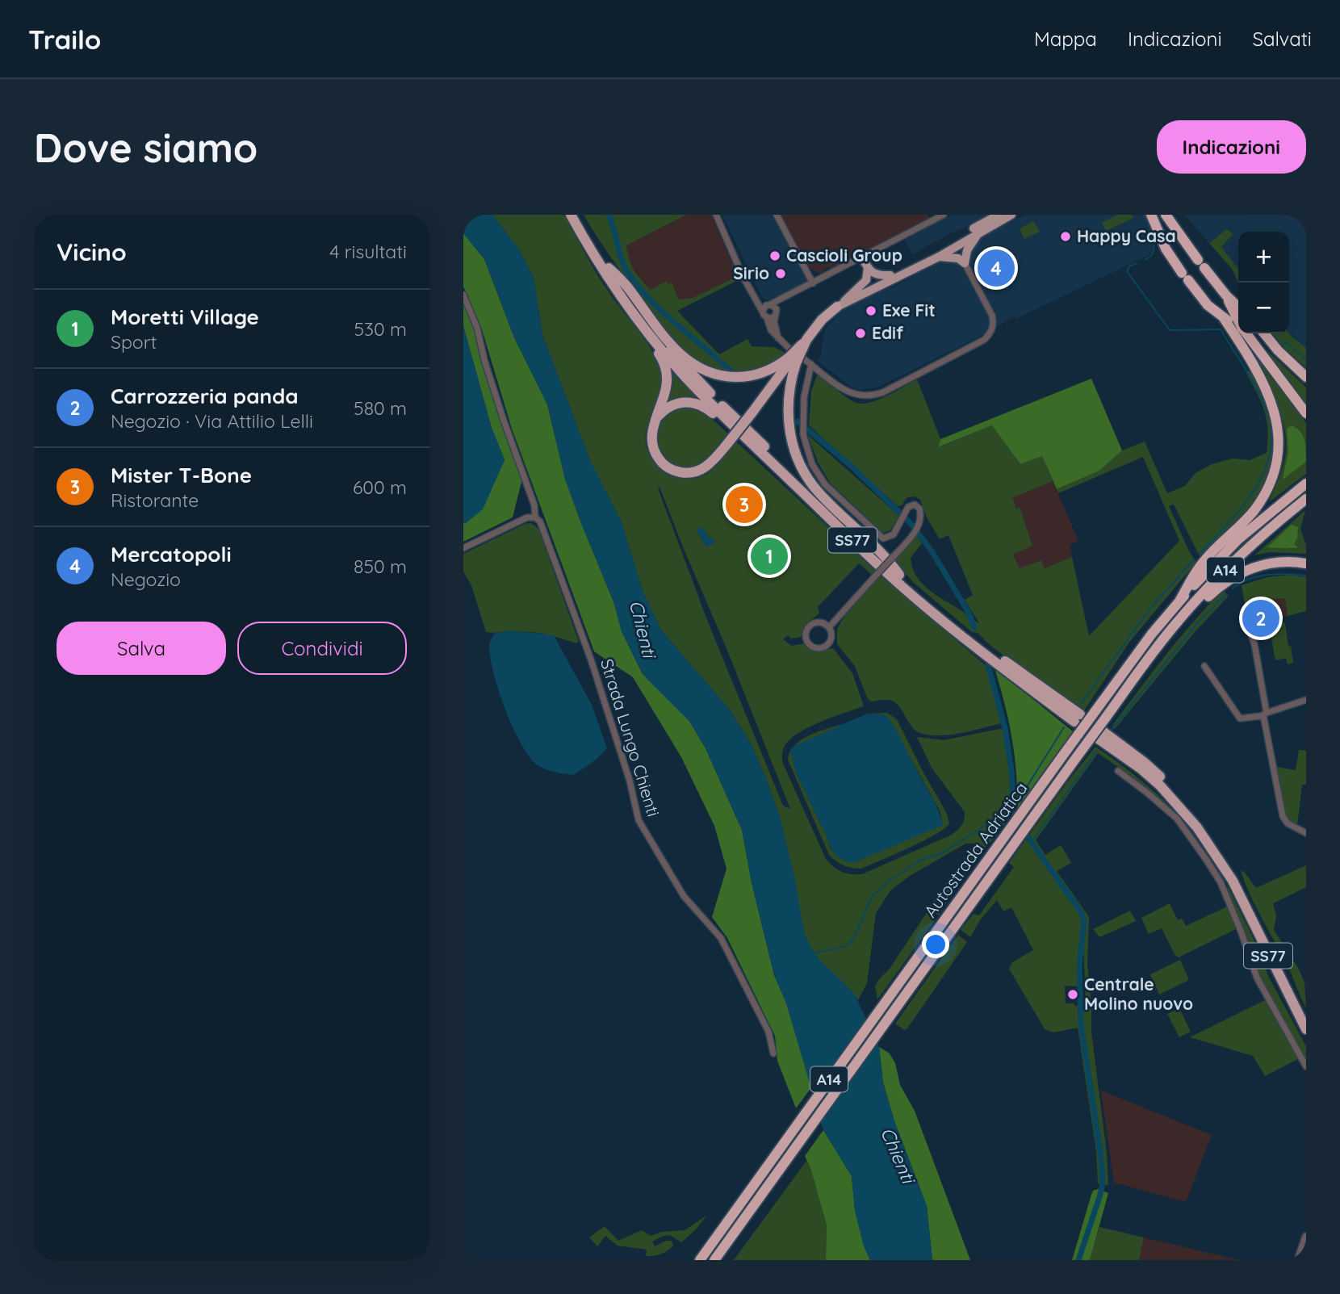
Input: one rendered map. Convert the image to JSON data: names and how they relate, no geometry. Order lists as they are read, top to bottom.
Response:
{
  "streets": {
    "highway": ["SS77", "A14", "Autostrada Adriatica"],
    "street": ["Strada Lungo Chienti"]
  },
  "water": ["Chienti"],
  "places": [
    "Happy Casa",
    "Cascioli Group",
    "Sirio",
    "Exe Fit",
    "Edif",
    "Centrale Molino nuovo"
  ],
  "page": {
    "header": "Trailo",
    "nav": ["Mappa", "Indicazioni", "Salvati"],
    "buttons": [
      "Indicazioni",
      ["Salva", "Condividi"]
    ],
    "title": "Dove siamo",
    "heading": ["Vicino", "4 risultati"],
    "map_buttons": ["+", "−"],
    "pins": [
      "4",
      "3",
      "1",
      "2"
    ],
    "list": [
      {
        "mark": "1",
        "name": "Moretti Village",
        "note": "Sport",
        "value": "530 m"
      },
      {
        "mark": "2",
        "name": "Carrozzeria panda",
        "note": "Negozio · Via Attilio Lelli",
        "value": "580 m"
      },
      {
        "mark": "3",
        "name": "Mister T-Bone",
        "note": "Ristorante",
        "value": "600 m"
      },
      {
        "mark": "4",
        "name": "Mercatopoli",
        "note": "Negozio",
        "value": "850 m"
      }
    ]
  }
}
